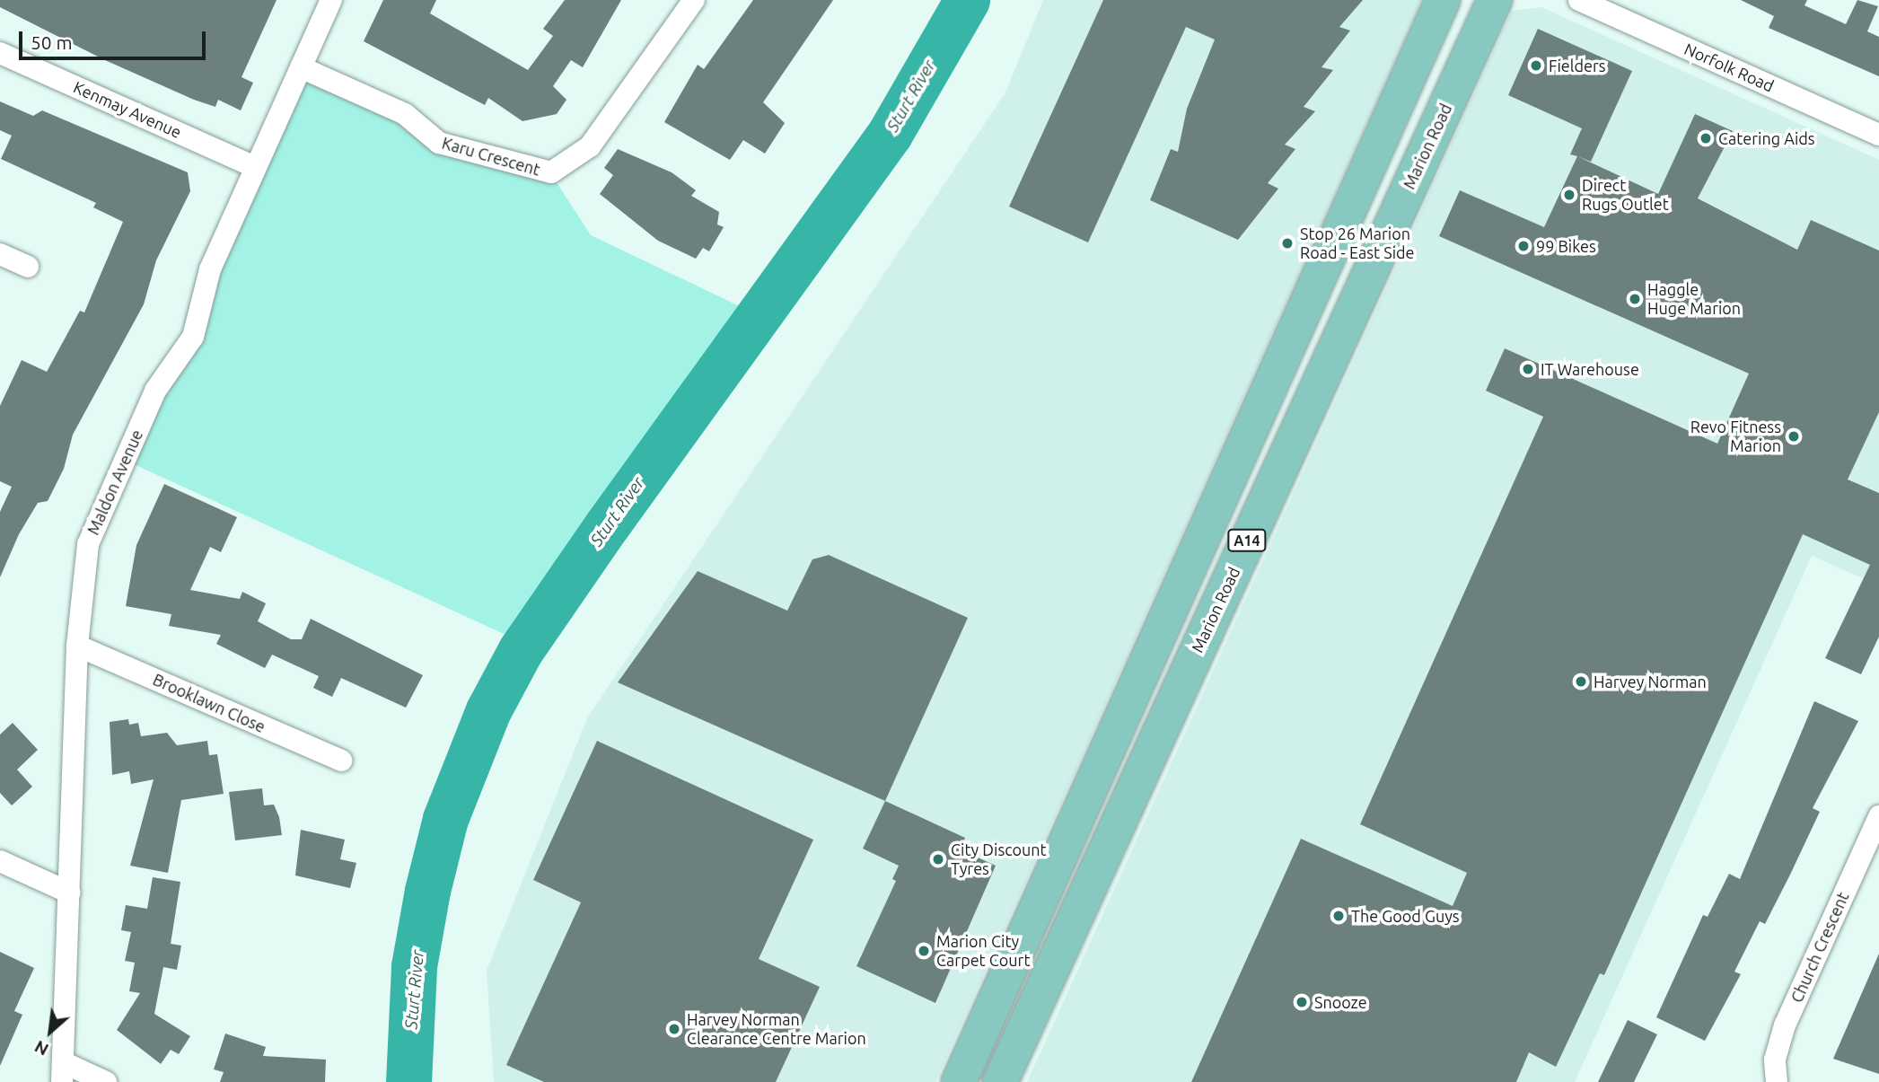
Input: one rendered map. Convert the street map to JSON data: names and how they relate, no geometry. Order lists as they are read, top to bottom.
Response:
{
  "streets": {
    "main road": ["Marion Road", "A14"],
    "street": [
      "Norfolk Road",
      "Kenmay Avenue",
      "Karu Crescent",
      "Maldon Avenue",
      "Brooklawn Close",
      "Church Crescent"
    ]
  },
  "crossings": [
    ["Kenmay Avenue", "Maldon Avenue"],
    ["Karu Crescent", "Maldon Avenue"],
    ["Maldon Avenue", "Brooklawn Close"]
  ],
  "water": ["Sturt River"],
  "places": [
    "Fielders",
    "Catering Aids",
    "Direct Rugs Outlet",
    "Stop 26 Marion Road - East Side",
    "99 Bikes",
    "Haggle Huge Marion",
    "IT Warehouse",
    "Revo Fitness Marion",
    "Harvey Norman",
    "City Discount Tyres",
    "The Good Guys",
    "Marion City Carpet Court",
    "Snooze",
    "Harvey Norman Clearance Centre Marion"
  ],
  "scale_bar": "50 m",
  "north": "bottom left"
}
